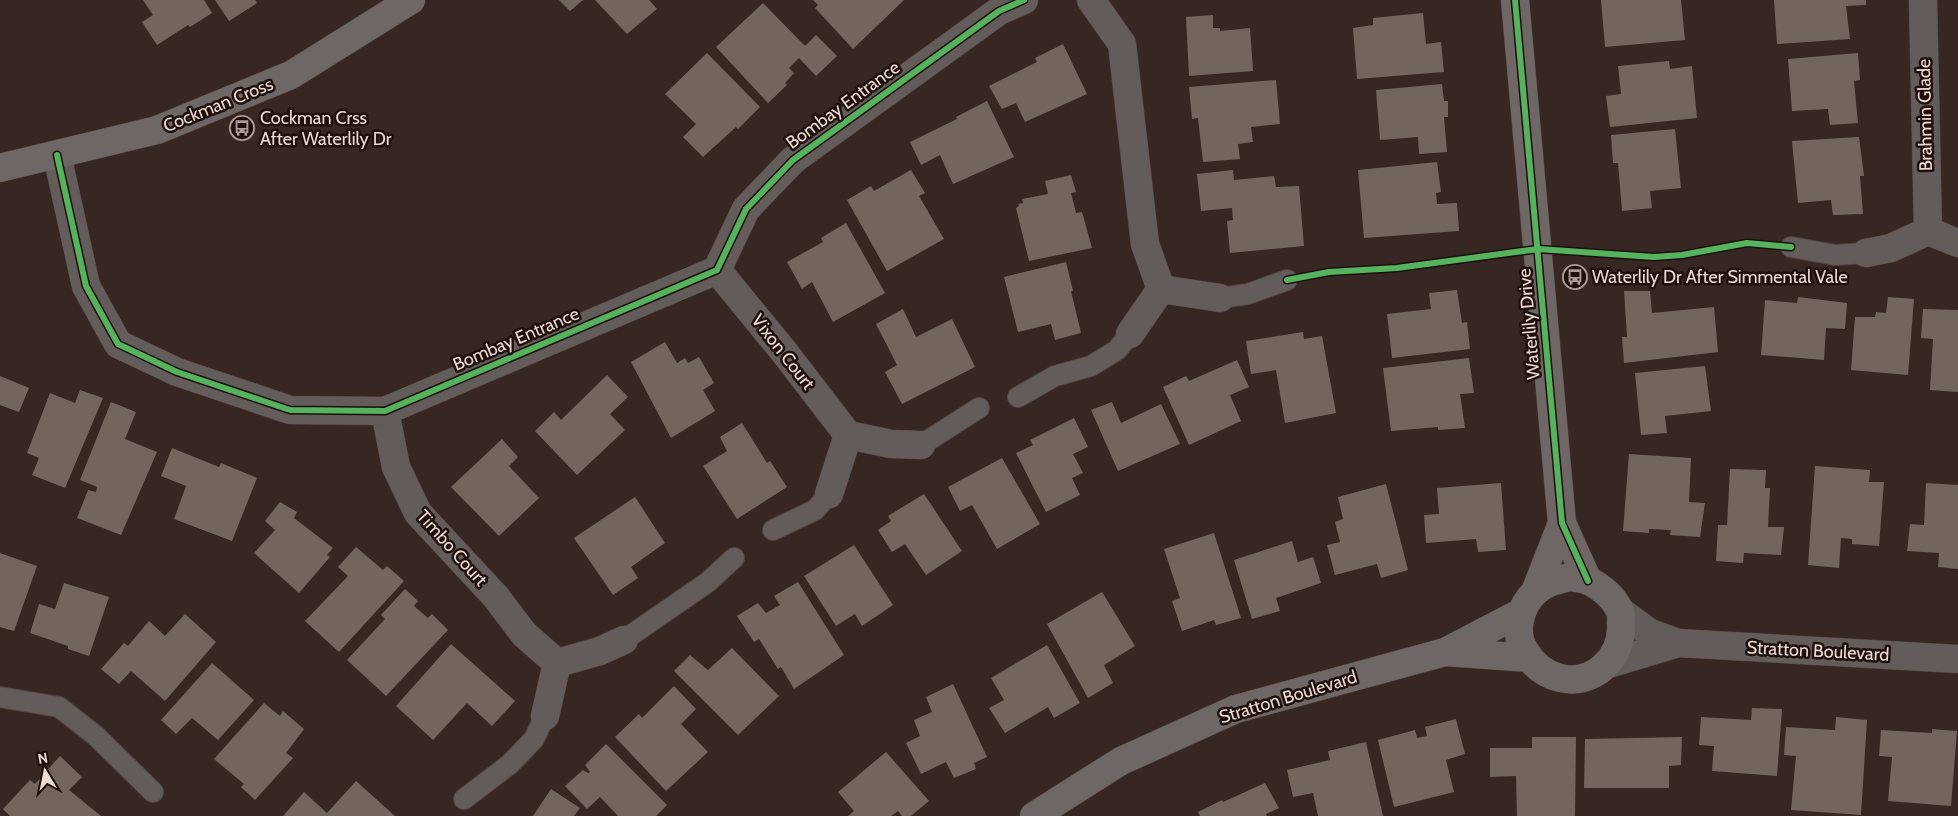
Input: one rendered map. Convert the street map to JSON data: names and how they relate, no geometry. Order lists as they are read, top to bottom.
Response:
{
  "streets": {
    "street": [
      "Cockman Cross",
      "Bombay Entrance",
      "Brahmin Glade",
      "Waterlily Drive",
      "Vixon Court",
      "Timbo Court",
      "Stratton Boulevard"
    ]
  },
  "crossings": [
    ["Cockman Cross", "Bombay Entrance"],
    ["Bombay Entrance", "Vixon Court"],
    ["Bombay Entrance", "Timbo Court"],
    ["Waterlily Drive", "Stratton Boulevard"]
  ],
  "places": {
    "bus stop": ["Cockman Crss After Waterlily Dr", "Waterlily Dr After Simmental Vale"]
  },
  "north": "top"
}
